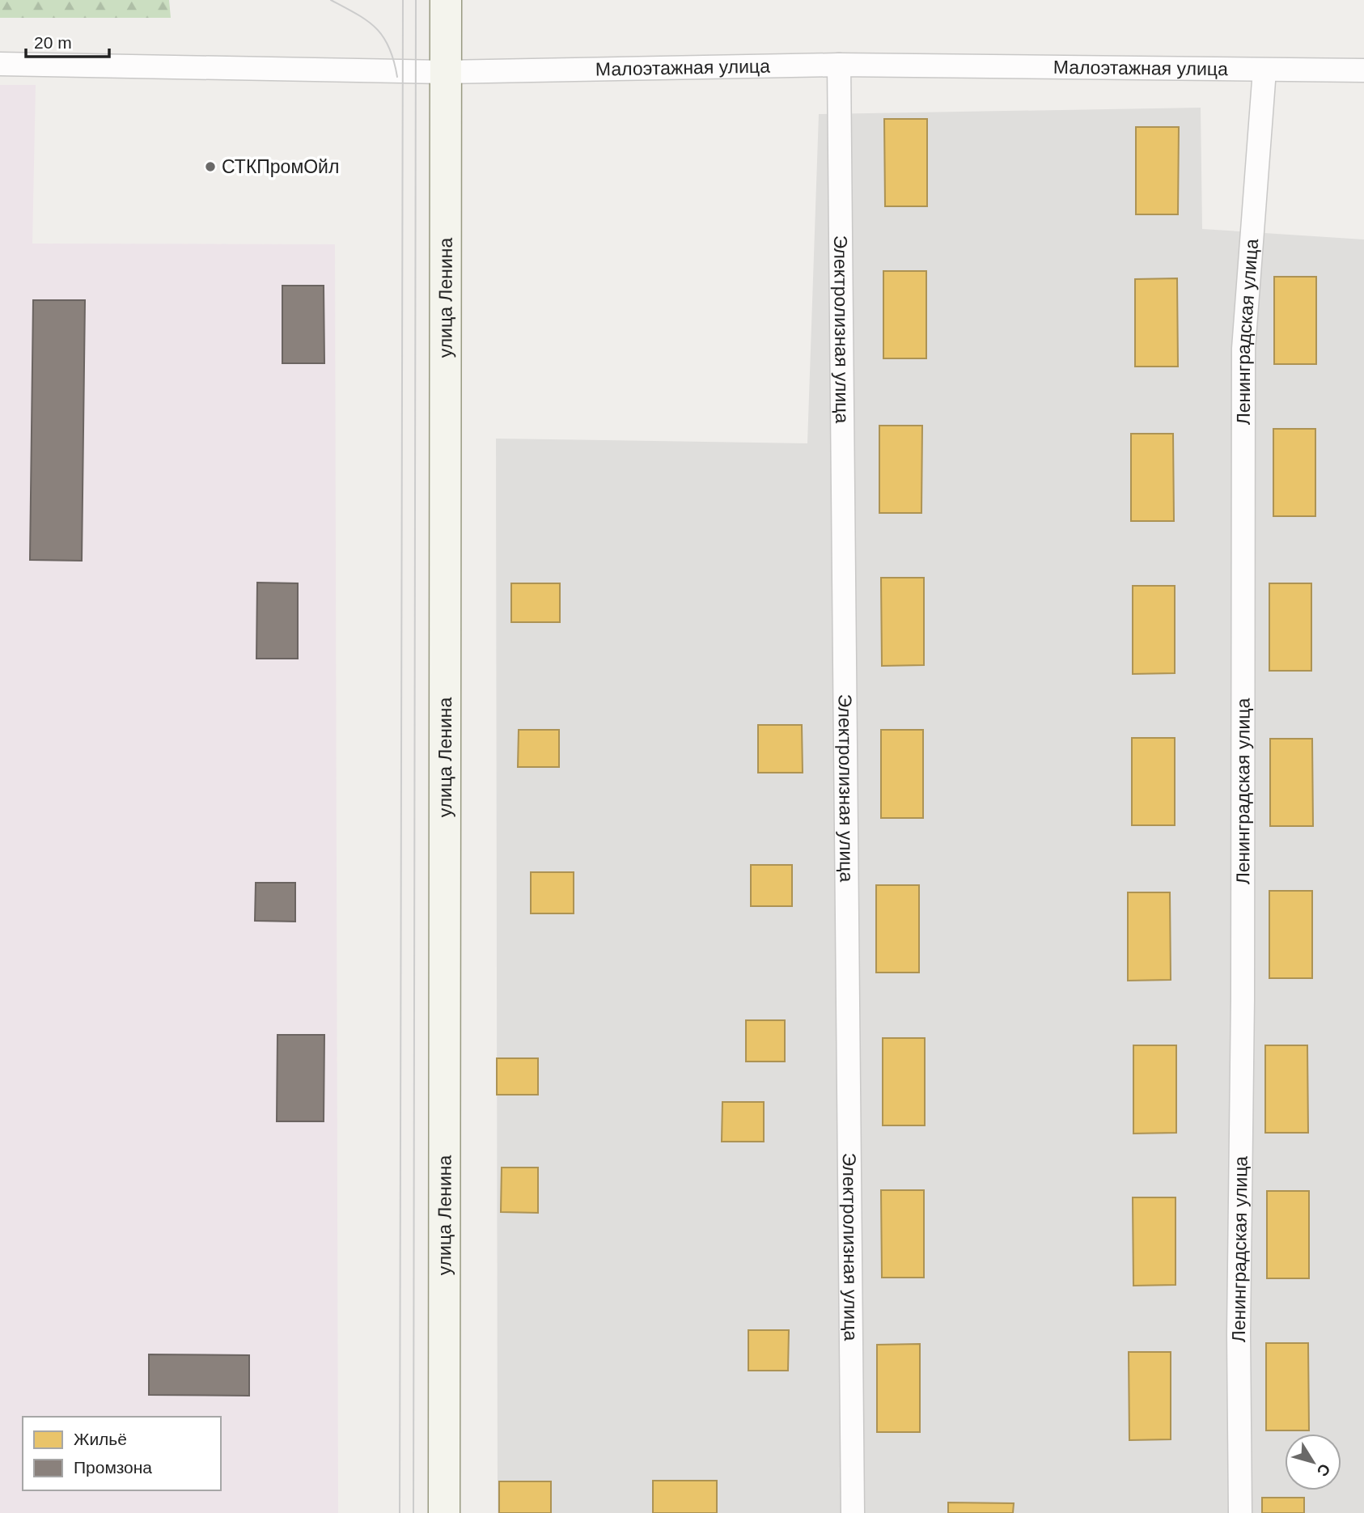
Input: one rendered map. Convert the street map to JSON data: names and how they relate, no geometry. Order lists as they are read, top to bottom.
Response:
{
  "streets": {
    "main road": ["улица Ленина"],
    "street": ["Малоэтажная улица", "Электролизная улица", "Ленинградская улица"]
  },
  "crossings": [
    ["Малоэтажная улица", "улица Ленина"],
    ["Малоэтажная улица", "Электролизная улица"],
    ["Малоэтажная улица", "Ленинградская улица"]
  ],
  "places": ["СТКПромОйл"],
  "legend": ["Жильё", "Промзона"],
  "scale_bar": "20 m",
  "north": "bottom right"
}
